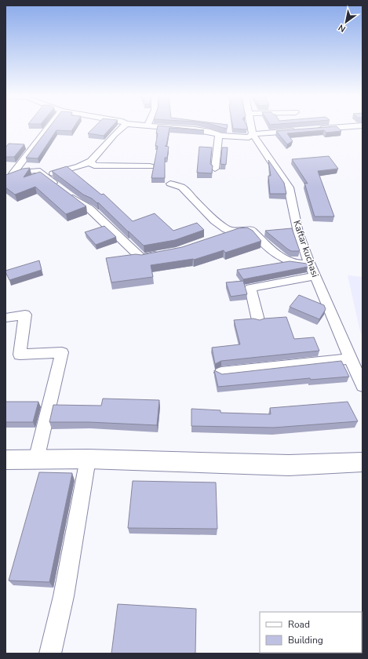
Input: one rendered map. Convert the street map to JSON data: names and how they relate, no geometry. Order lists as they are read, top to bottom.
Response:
{
  "streets": {
    "street": ["Kaftar kuchasi"]
  },
  "legend": ["Road", "Building"],
  "north": "bottom left"
}
